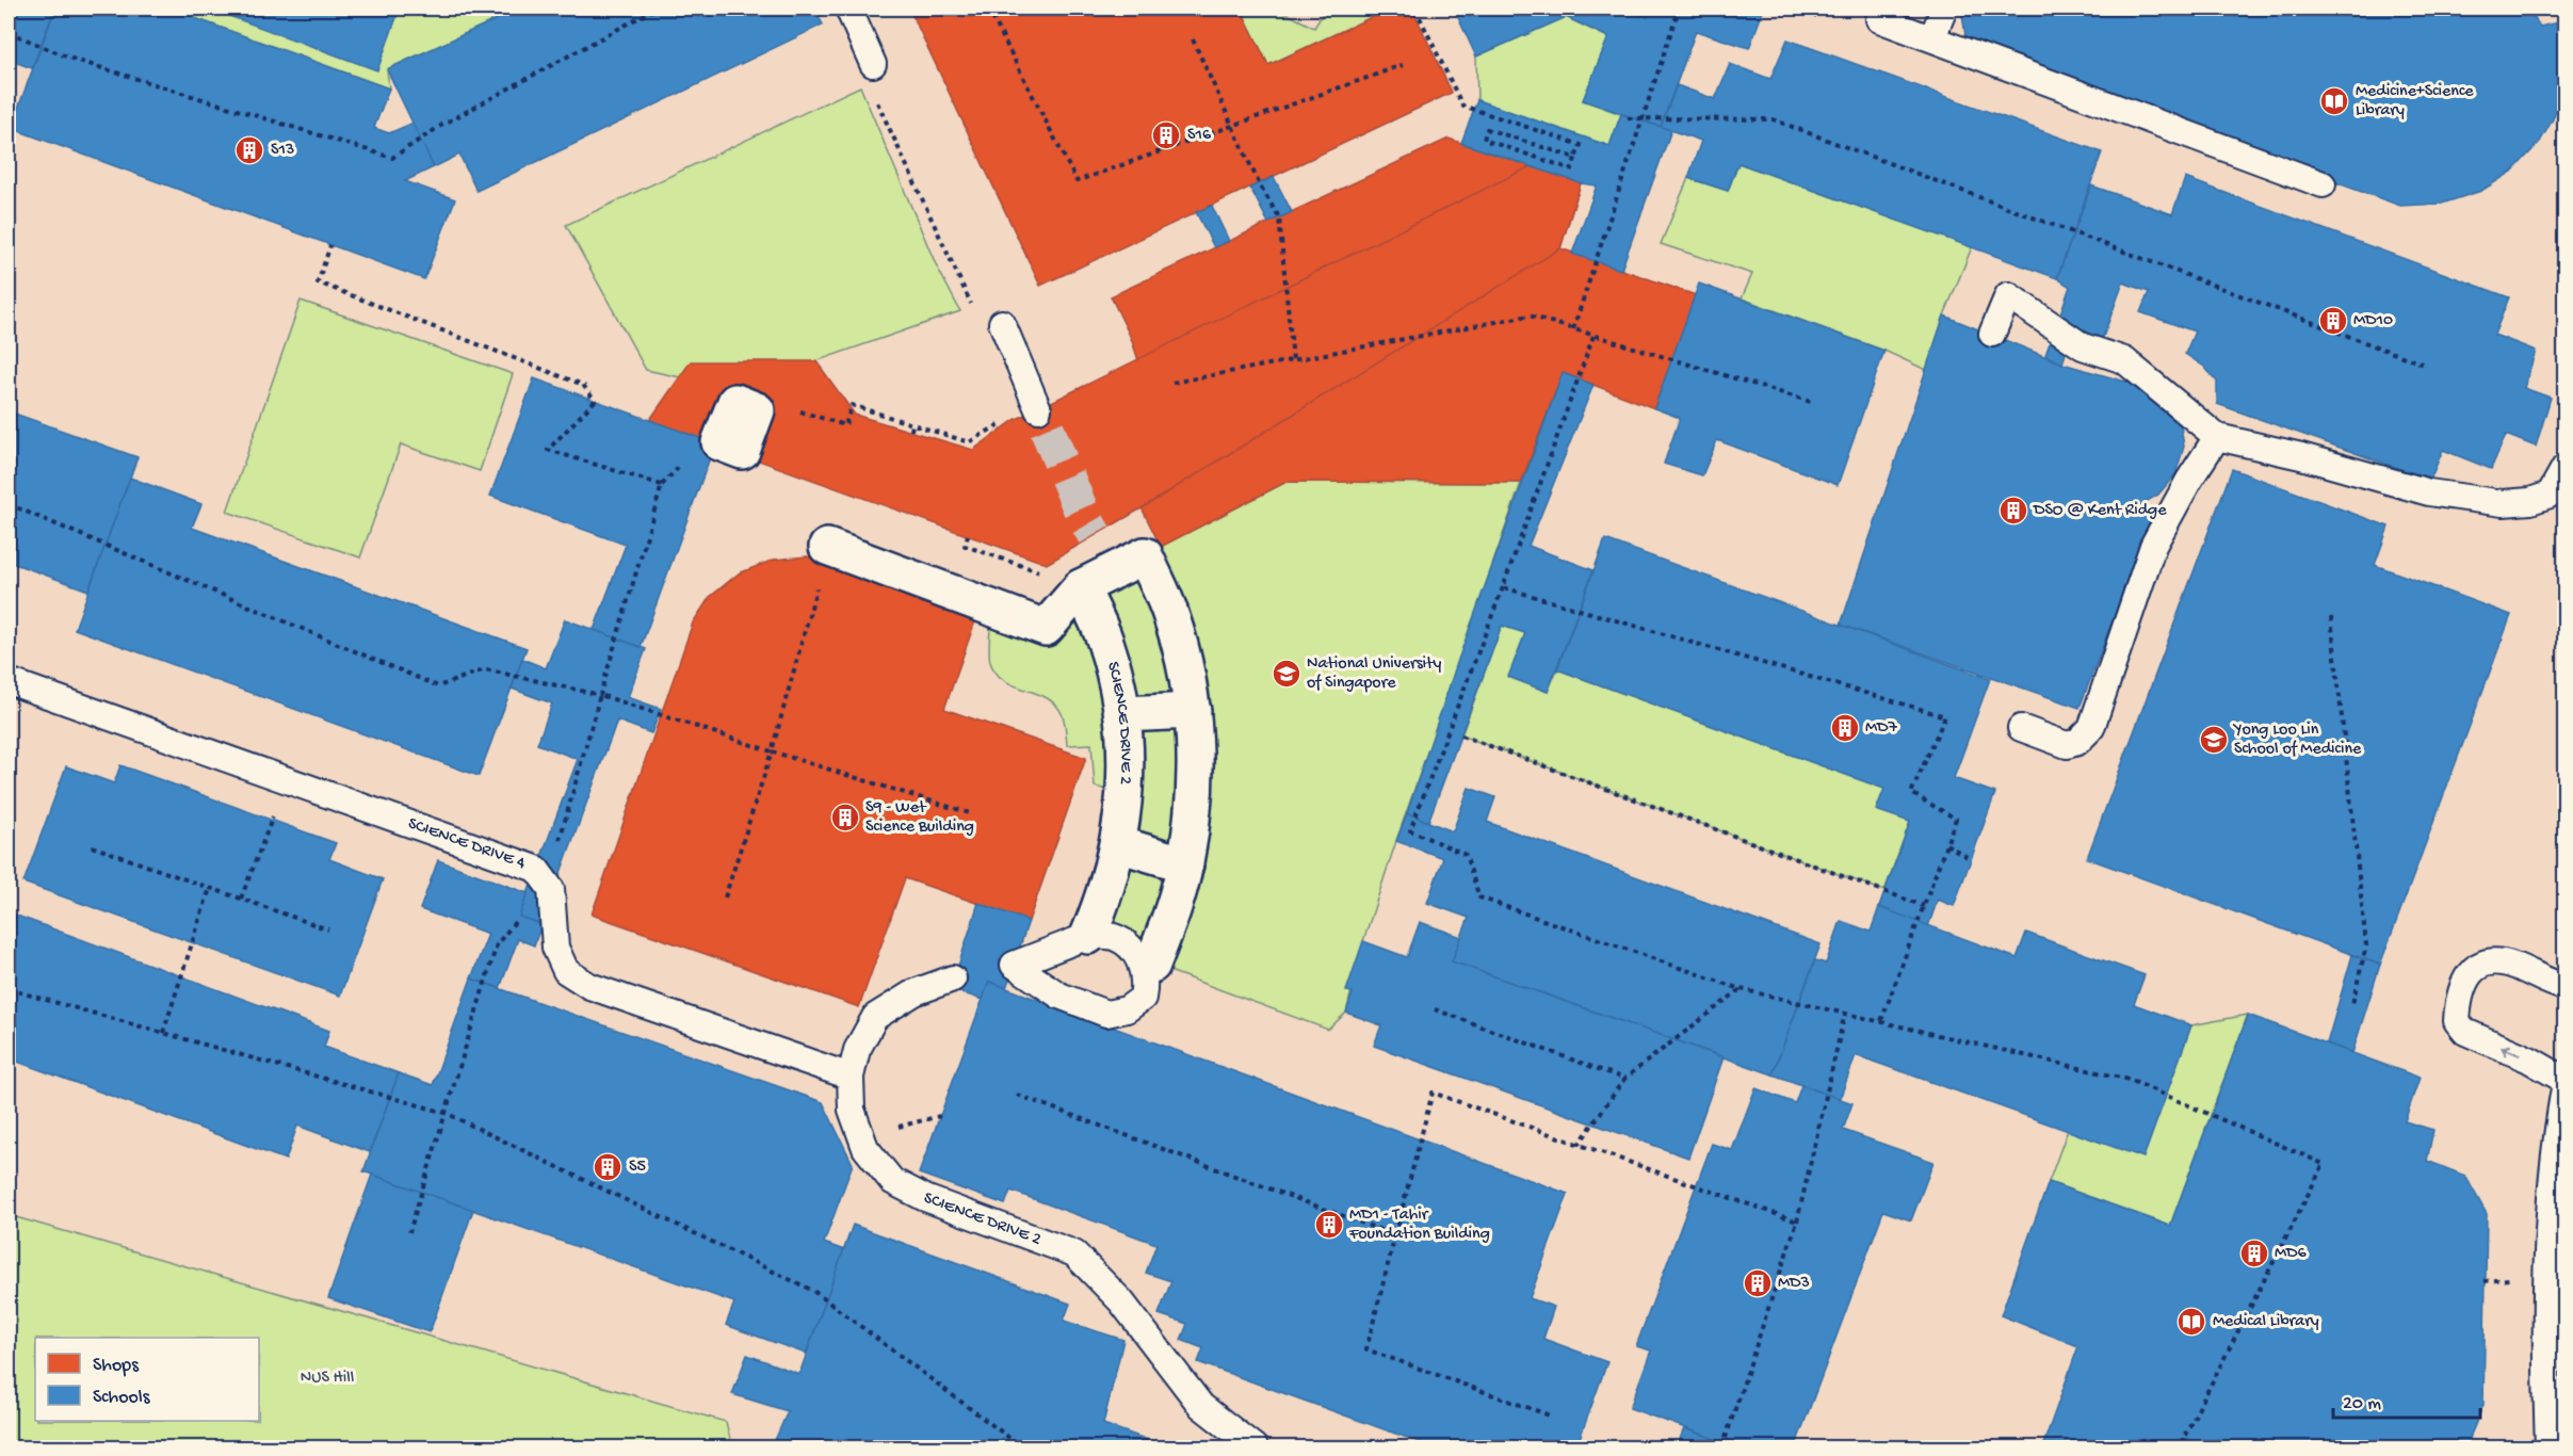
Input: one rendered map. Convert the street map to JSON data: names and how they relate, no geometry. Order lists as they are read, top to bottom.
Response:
{
  "streets": {
    "street": ["SCIENCE DRIVE 2"],
    "lane": ["SCIENCE DRIVE 4"]
  },
  "crossings": [
    ["SCIENCE DRIVE 2", "SCIENCE DRIVE 4"]
  ],
  "parks": ["NUS Hill"],
  "places": {
    "library": ["Medicine+Science Library", "Medical Library"],
    "building": [
      "S16",
      "S13",
      "MD10",
      "DSO @ Kent Ridge",
      "MD7",
      "S9 - Wet Science Building",
      "S5",
      "MD1 - Tahir Foundation Building",
      "MD6",
      "MD3"
    ],
    "school or university": ["National University of Singapore", "Yong Loo Lin School of Medicine"]
  },
  "legend": ["Shops", "Schools"],
  "scale_bar": "20 m"
}
